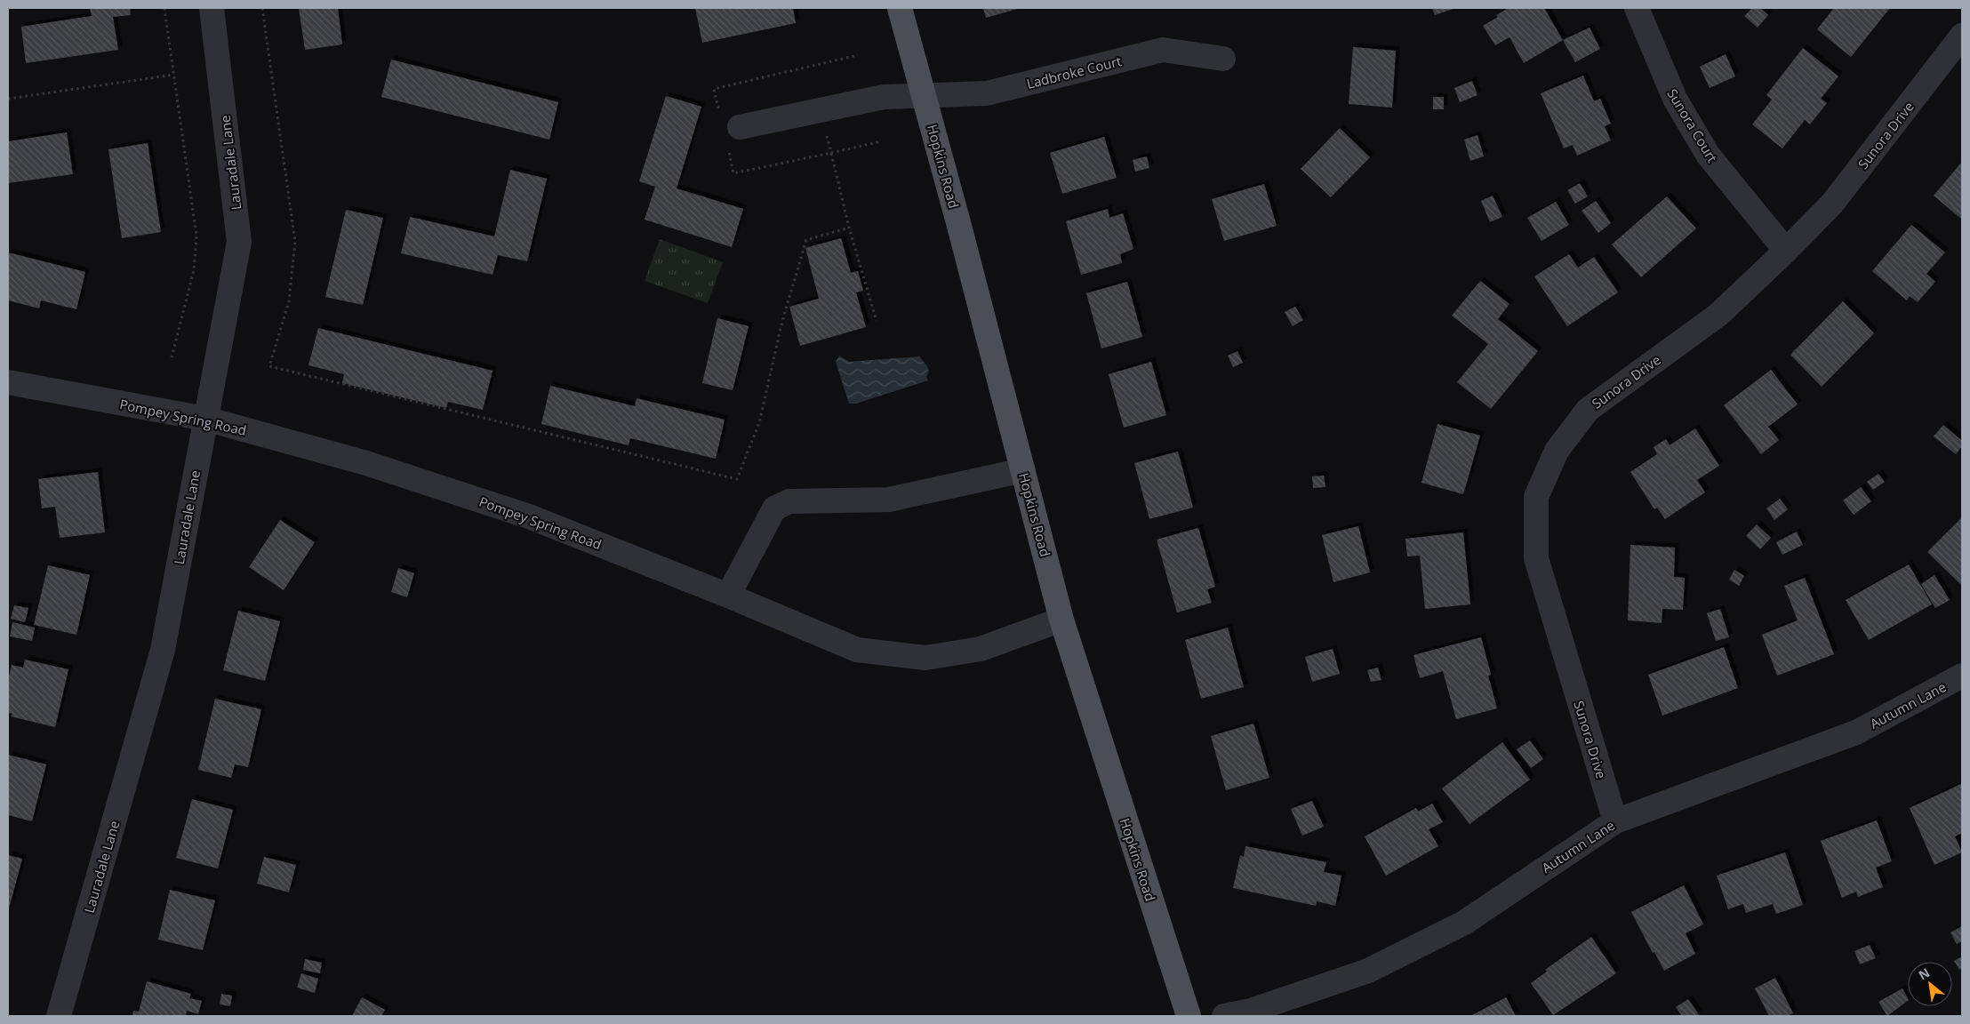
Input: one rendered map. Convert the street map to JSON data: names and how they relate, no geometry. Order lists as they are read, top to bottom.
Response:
{
  "streets": {
    "main road": ["Hopkins Road"],
    "street": [
      "Ladbroke Court",
      "Sunora Court",
      "Sunora Drive",
      "Lauradale Lane",
      "Pompey Spring Road",
      "Autumn Lane"
    ]
  },
  "crossings": [
    ["Ladbroke Court", "Hopkins Road"],
    ["Sunora Court", "Sunora Drive"],
    ["Sunora Drive", "Autumn Lane"],
    ["Lauradale Lane", "Pompey Spring Road"],
    ["Hopkins Road", "Pompey Spring Road"]
  ],
  "north": "top left"
}
